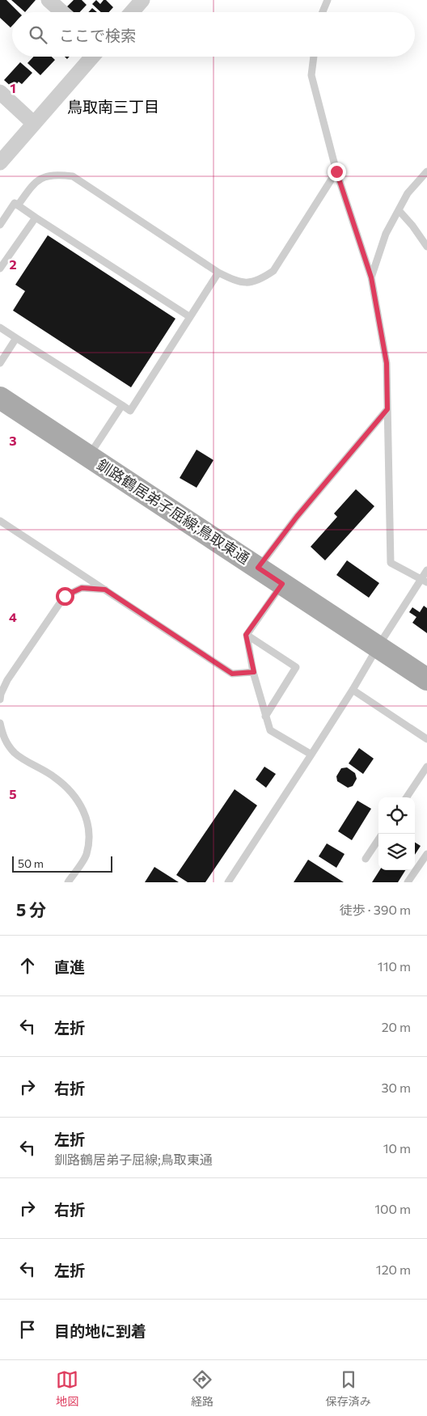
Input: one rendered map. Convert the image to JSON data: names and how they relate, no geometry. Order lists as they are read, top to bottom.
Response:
{
  "streets": {
    "main road": ["釧路鶴居弟子屈線;鳥取東通"]
  },
  "districts": ["鳥取南三丁目"],
  "scale_bar": "50 m",
  "page": {
    "search": "ここで検索",
    "scale": "50 m",
    "heading": ["5 分", "徒歩 · 390 m"],
    "list": [
      ["直進", "110 m"],
      ["左折", "20 m"],
      ["右折", "30 m"],
      ["左折", "釧路鶴居弟子屈線;鳥取東通", "10 m"],
      ["右折", "100 m"],
      ["左折", "120 m"],
      "目的地に到着"
    ],
    "nav": ["地図", "経路", "保存済み"]
  },
  "grid": {
    "rows": [
      "1",
      "2",
      "3",
      "4",
      "5"
    ]
  }
}
